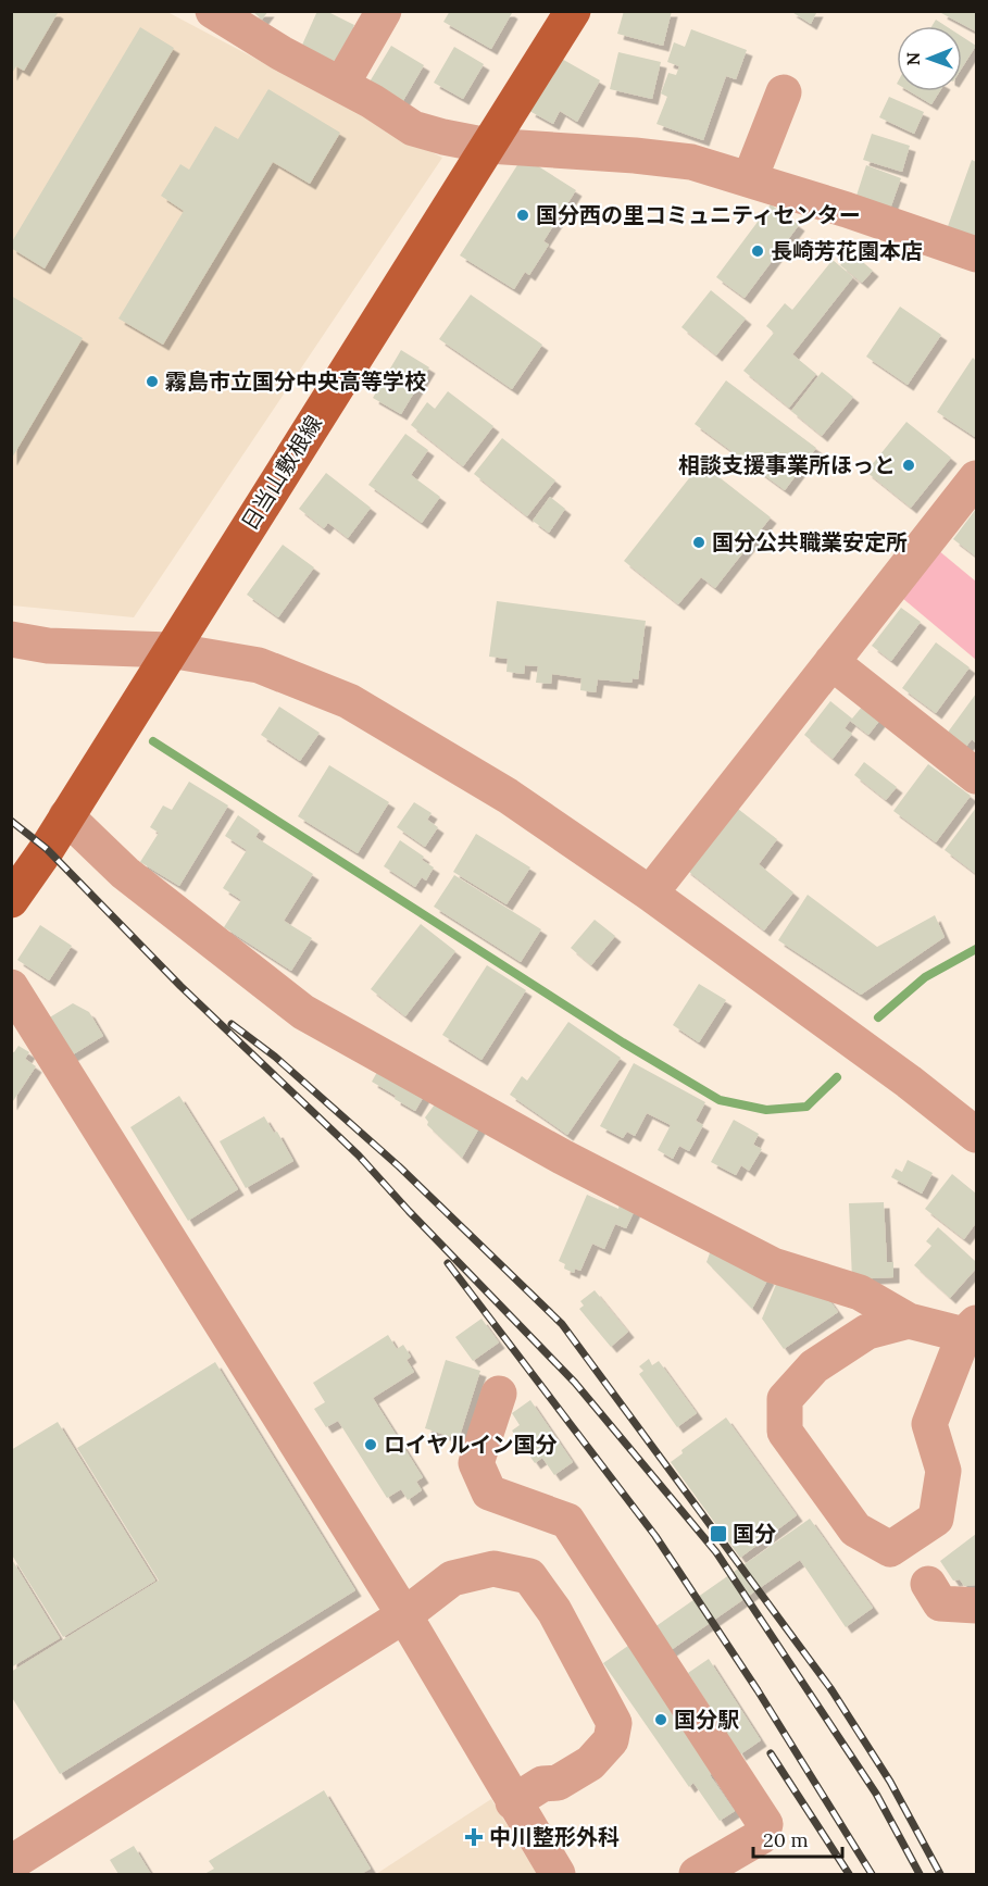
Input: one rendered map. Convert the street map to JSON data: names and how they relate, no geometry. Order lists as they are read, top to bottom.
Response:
{
  "streets": {
    "main road": ["日当山敷根線"]
  },
  "places": {
    "other": [
      "国分西の里コミュニティセンター",
      "長崎芳花園本店",
      "霧島市立国分中央高等学校",
      "相談支援事業所ほっと",
      "国分公共職業安定所",
      "ロイヤルイン国分",
      "国分駅"
    ],
    "transit": ["国分"],
    "health": ["中川整形外科"]
  },
  "scale_bar": "20 m",
  "north": "left"
}
